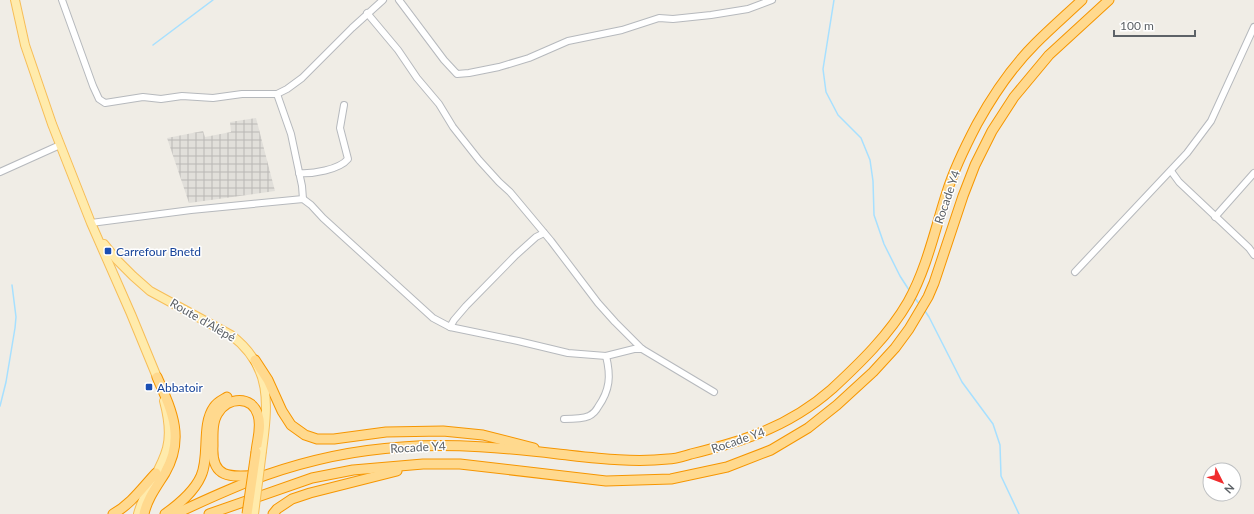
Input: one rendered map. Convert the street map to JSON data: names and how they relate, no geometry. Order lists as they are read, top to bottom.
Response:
{
  "streets": {
    "highway": ["Rocade Y4"],
    "main road": ["Route d'Alépé"]
  },
  "places": {
    "transit": ["Carrefour Bnetd", "Abbatoir"]
  },
  "scale_bar": "100 m",
  "north": "bottom right"
}
